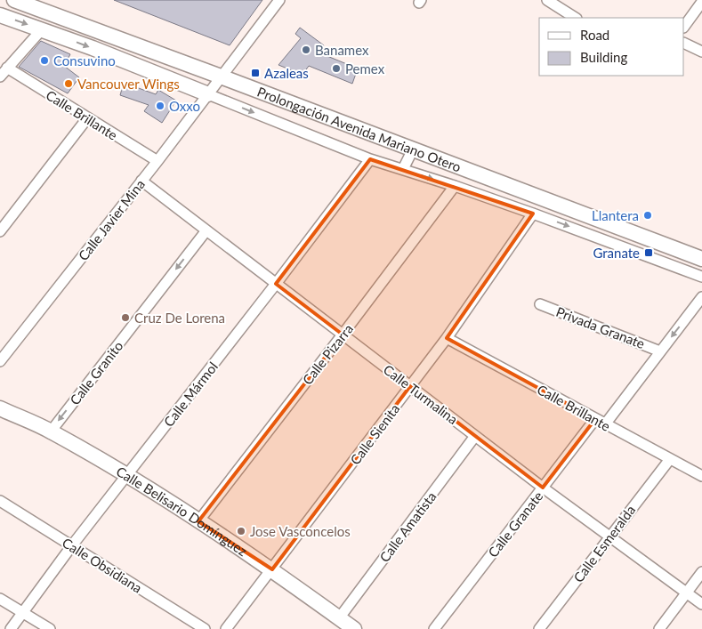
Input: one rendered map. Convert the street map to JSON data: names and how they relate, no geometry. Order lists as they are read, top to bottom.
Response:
{
  "streets": {
    "main road": ["Prolongación Avenida Mariano Otero", "Calle Belisario Domínguez"],
    "street": [
      "Calle Brillante",
      "Calle Javier Mina",
      "Privada Granate",
      "Calle Pizarra",
      "Calle Granito",
      "Calle Mármol",
      "Calle Turmalina",
      "Calle Sienita",
      "Calle Granate",
      "Calle Amatista",
      "Calle Esmeralda",
      "Calle Obsidiana"
    ]
  },
  "crossings": [
    ["Calle Brillante", "Calle Javier Mina"],
    ["Calle Brillante", "Calle Sienita"],
    ["Calle Brillante", "Calle Granate"],
    ["Calle Brillante", "Calle Esmeralda"],
    ["Prolongación Avenida Mariano Otero", "Calle Javier Mina"],
    ["Calle Javier Mina", "Calle Turmalina"],
    ["Calle Pizarra", "Calle Turmalina"],
    ["Calle Pizarra", "Calle Belisario Domínguez"],
    ["Calle Granito", "Calle Turmalina"],
    ["Calle Granito", "Calle Belisario Domínguez"],
    ["Calle Mármol", "Calle Turmalina"],
    ["Calle Mármol", "Calle Belisario Domínguez"],
    ["Calle Mármol", "Calle Obsidiana"],
    ["Calle Turmalina", "Calle Sienita"],
    ["Calle Turmalina", "Calle Granate"],
    ["Calle Turmalina", "Calle Amatista"],
    ["Calle Turmalina", "Calle Esmeralda"],
    ["Calle Sienita", "Calle Belisario Domínguez"],
    ["Calle Belisario Domínguez", "Calle Amatista"]
  ],
  "one_way": ["Calle Granito"],
  "places": {
    "other": [
      "Banamex",
      "Consuvino",
      "Pemex",
      "Vancouver Wings",
      "Oxxo",
      "Llantera",
      "Cruz De Lorena",
      "Jose Vasconcelos"
    ],
    "transit": ["Azaleas", "Granate"]
  },
  "legend": ["Road", "Building"]
}
